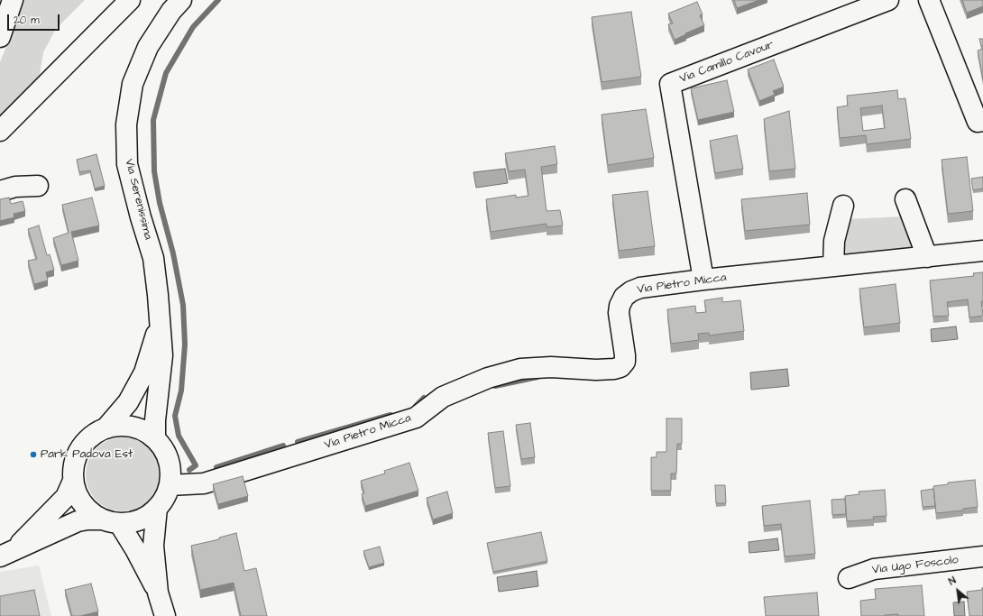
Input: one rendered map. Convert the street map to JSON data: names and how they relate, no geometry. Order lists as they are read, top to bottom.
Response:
{
  "streets": {
    "main road": [
      "Via Camillo Cavour",
      "Via Serenissima",
      "Via Pietro Micca",
      "Via Ugo Foscolo"
    ]
  },
  "crossings": [
    ["Via Camillo Cavour", "Via Pietro Micca"],
    ["Via Serenissima", "Via Pietro Micca"]
  ],
  "places": ["Park Padova Est"],
  "scale_bar": "20 m",
  "north": "top left"
}
